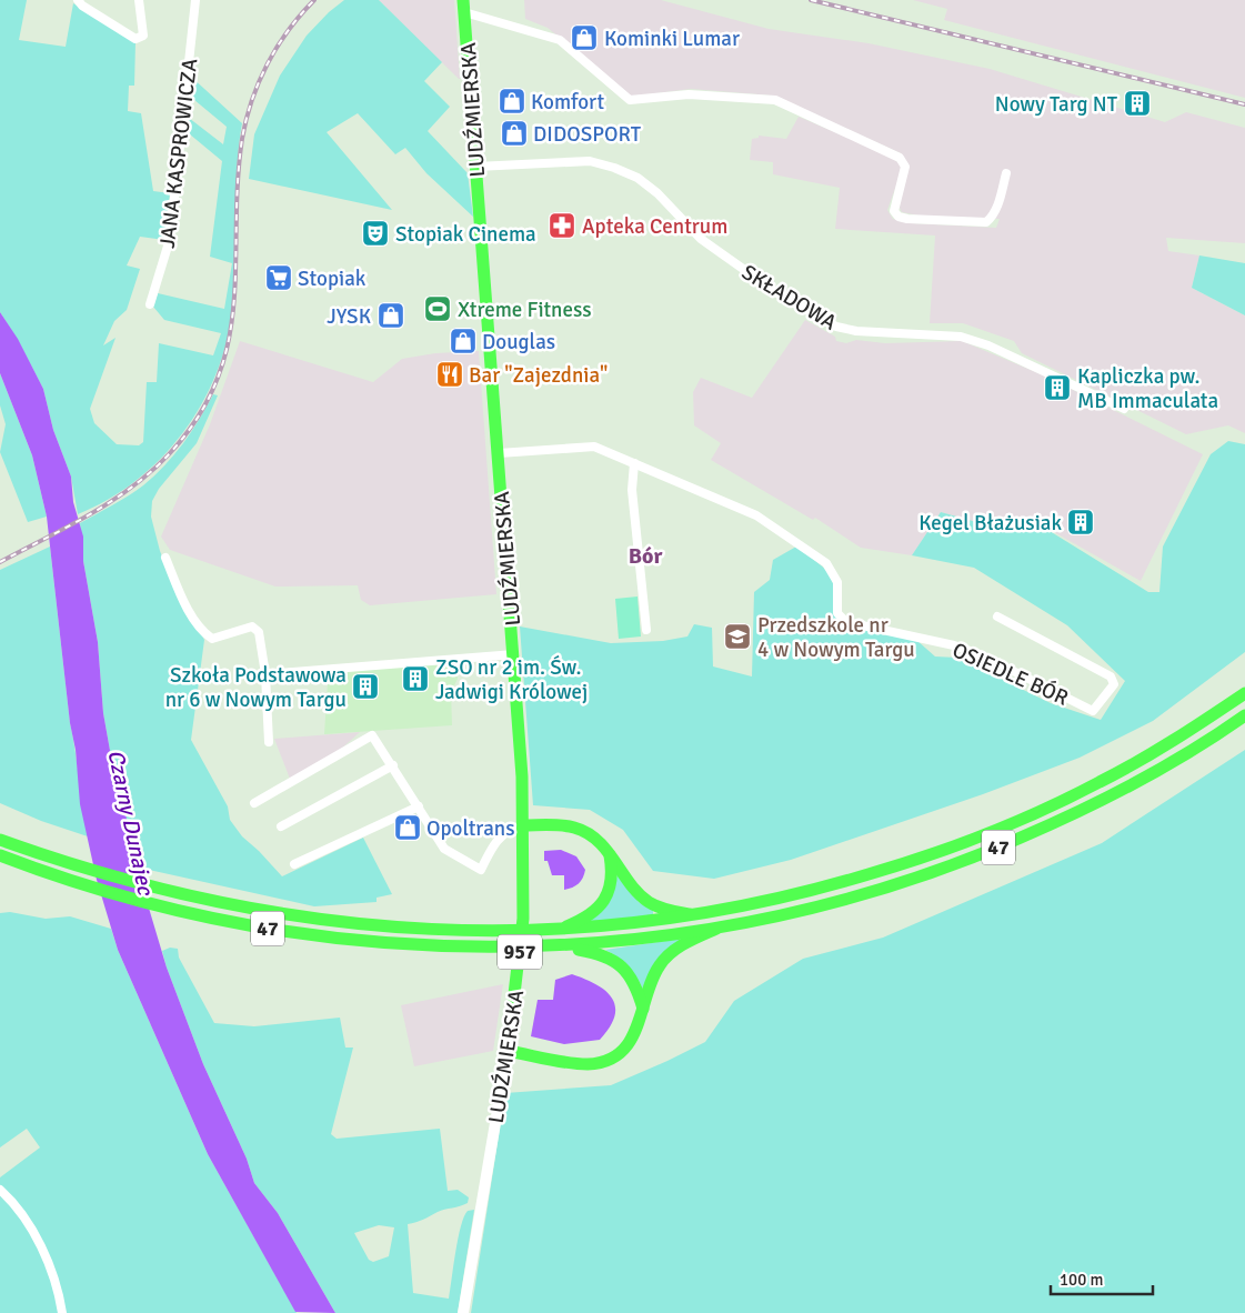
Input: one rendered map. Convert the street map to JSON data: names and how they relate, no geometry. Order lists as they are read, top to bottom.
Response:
{
  "streets": {
    "main road": ["LUDŹMIERSKA", "47", "957"],
    "street": ["JANA KASPROWICZA", "SKŁADOWA", "OSIEDLE BÓR"]
  },
  "crossings": [
    ["LUDŹMIERSKA", "SKŁADOWA"],
    ["LUDŹMIERSKA", "OSIEDLE BÓR"]
  ],
  "districts": ["Bór"],
  "water": ["Czarny Dunajec"],
  "places": {
    "shop": [
      "Kominki Lumar",
      "Komfort",
      "DIDOSPORT",
      "JYSK",
      "Douglas",
      "Opoltrans"
    ],
    "building": [
      "Nowy Targ NT",
      "Kapliczka pw. MB Immaculata",
      "Kegel Błażusiak",
      "ZSO nr 2 im. Św. Jadwigi Królowej",
      "Szkoła Podstawowa nr 6 w Nowym Targu"
    ],
    "pharmacy": ["Apteka Centrum"],
    "theatre": ["Stopiak Cinema"],
    "supermarket": ["Stopiak"],
    "sports": ["Xtreme Fitness"],
    "restaurant": ["Bar \"Zajezdnia\""],
    "school or university": ["Przedszkole nr 4 w Nowym Targu"]
  },
  "scale_bar": "100 m"
}
